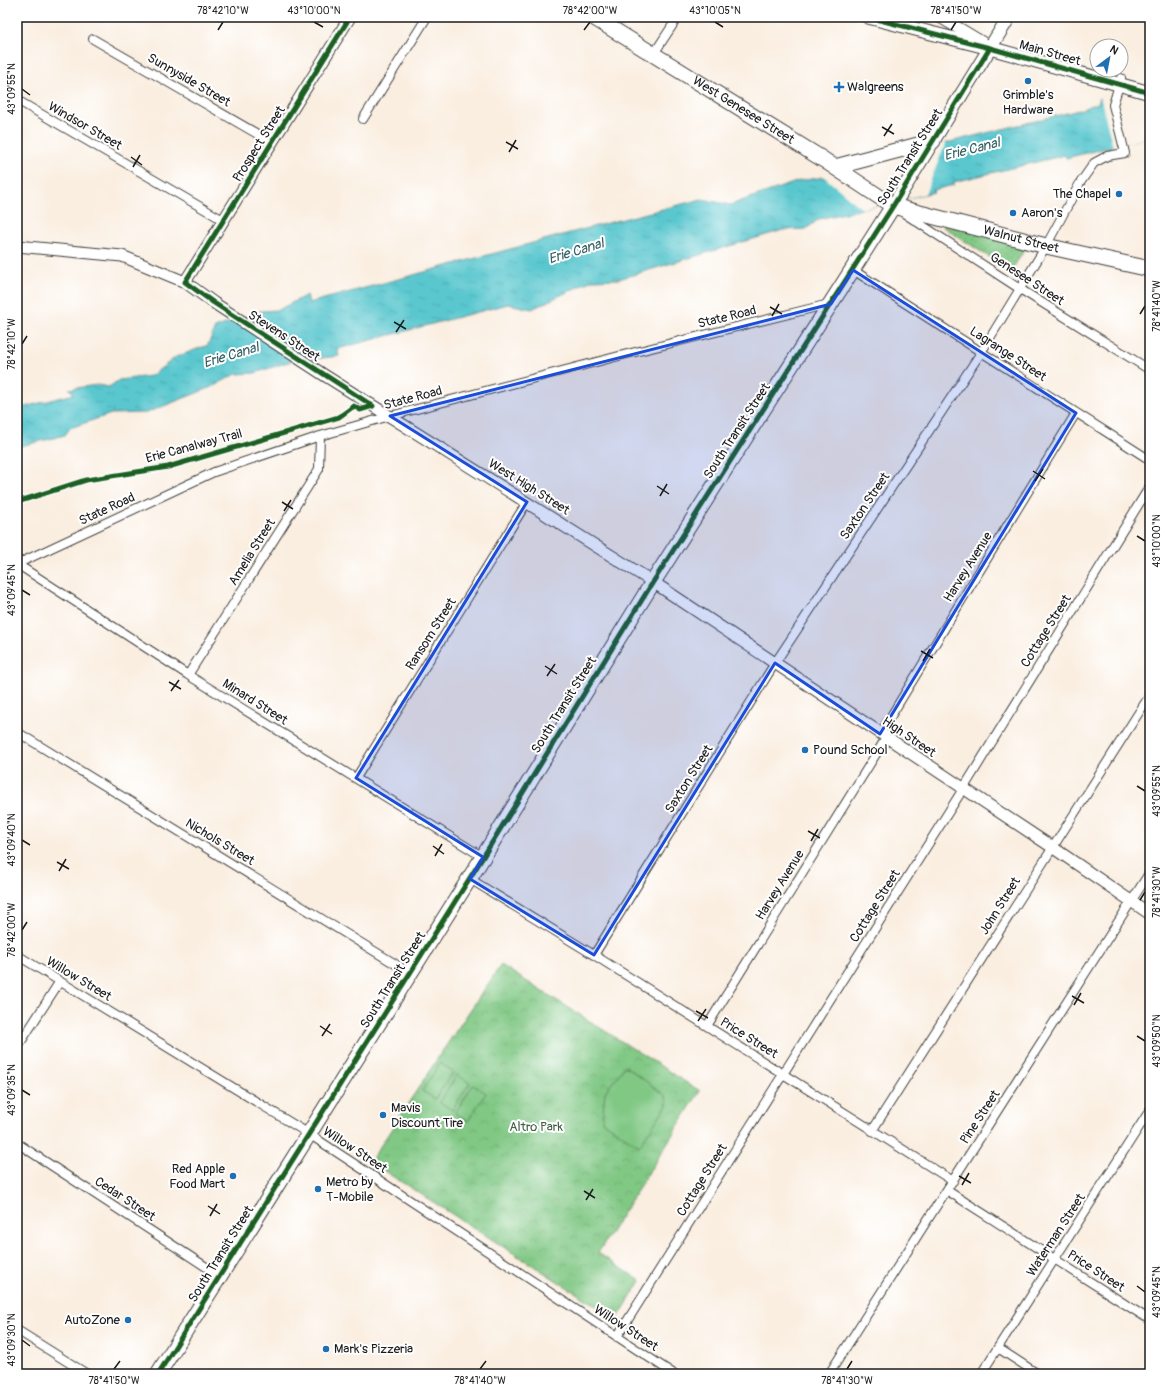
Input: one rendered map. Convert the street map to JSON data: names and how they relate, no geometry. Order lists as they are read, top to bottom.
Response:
{
  "streets": {
    "highway": ["West Genesee Street", "South Transit Street", "Walnut Street"],
    "main road": ["Main Street"],
    "street": [
      "Sunnyside Street",
      "Windsor Street",
      "Prospect Street",
      "Genesee Street",
      "State Road",
      "Stevens Street",
      "Lagrange Street",
      "West High Street",
      "Saxton Street",
      "Amelia Street",
      "Harvey Avenue",
      "Cottage Street",
      "Ransom Street",
      "Minard Street",
      "High Street",
      "Nichols Street",
      "John Street",
      "Willow Street",
      "Price Street",
      "Pine Street",
      "Cedar Street",
      "Waterman Street"
    ],
    "cycle path": ["Erie Canalway Trail"]
  },
  "crossings": [
    ["Main Street", "South Transit Street"],
    ["Main Street", "Saxton Street"],
    ["Sunnyside Street", "Prospect Street"],
    ["West Genesee Street", "South Transit Street"],
    ["West Genesee Street", "Walnut Street"],
    ["West Genesee Street", "Genesee Street"],
    ["Windsor Street", "Prospect Street"],
    ["Prospect Street", "Stevens Street"],
    ["South Transit Street", "Walnut Street"],
    ["South Transit Street", "Genesee Street"],
    ["South Transit Street", "State Road"],
    ["South Transit Street", "Lagrange Street"],
    ["South Transit Street", "West High Street"],
    ["South Transit Street", "Minard Street"],
    ["South Transit Street", "High Street"],
    ["South Transit Street", "Nichols Street"],
    ["South Transit Street", "Willow Street"],
    ["South Transit Street", "Price Street"],
    ["South Transit Street", "Cedar Street"],
    ["Walnut Street", "Genesee Street"],
    ["Walnut Street", "Saxton Street"],
    ["Genesee Street", "Saxton Street"],
    ["State Road", "Stevens Street"],
    ["State Road", "West High Street"],
    ["State Road", "Amelia Street"],
    ["State Road", "Minard Street"],
    ["Stevens Street", "West High Street"],
    ["Lagrange Street", "Saxton Street"],
    ["Lagrange Street", "Harvey Avenue"],
    ["West High Street", "Ransom Street"],
    ["West High Street", "High Street"],
    ["Saxton Street", "High Street"],
    ["Saxton Street", "Price Street"],
    ["Amelia Street", "Minard Street"],
    ["Harvey Avenue", "High Street"],
    ["Harvey Avenue", "Price Street"],
    ["Cottage Street", "High Street"],
    ["Cottage Street", "Willow Street"],
    ["Cottage Street", "Price Street"],
    ["Ransom Street", "Minard Street"],
    ["High Street", "John Street"],
    ["High Street", "Pine Street"],
    ["John Street", "Price Street"],
    ["Price Street", "Pine Street"],
    ["Price Street", "Waterman Street"]
  ],
  "water": ["Erie Canal"],
  "parks": ["Altro Park"],
  "places": {
    "other": [
      "Grimble's Hardware",
      "The Chapel",
      "Aaron's",
      "Pound School",
      "Mavis Discount Tire",
      "Red Apple Food Mart",
      "Metro by T-Mobile",
      "AutoZone",
      "Mark's Pizzeria"
    ],
    "health": ["Walgreens"]
  },
  "north": "top right",
  "coordinates": [
    "78°42'10\"W",
    "43°10'00\"N",
    "78°42'00\"W",
    "43°10'05\"N",
    "78°41'50\"W",
    "43°09'55\"N",
    "78°41'40\"W",
    "43°09'45\"N",
    "43°09'40\"N",
    "78°41'30\"W",
    "43°09'50\"N",
    "43°09'35\"N",
    "43°09'30\"N"
  ]
}
